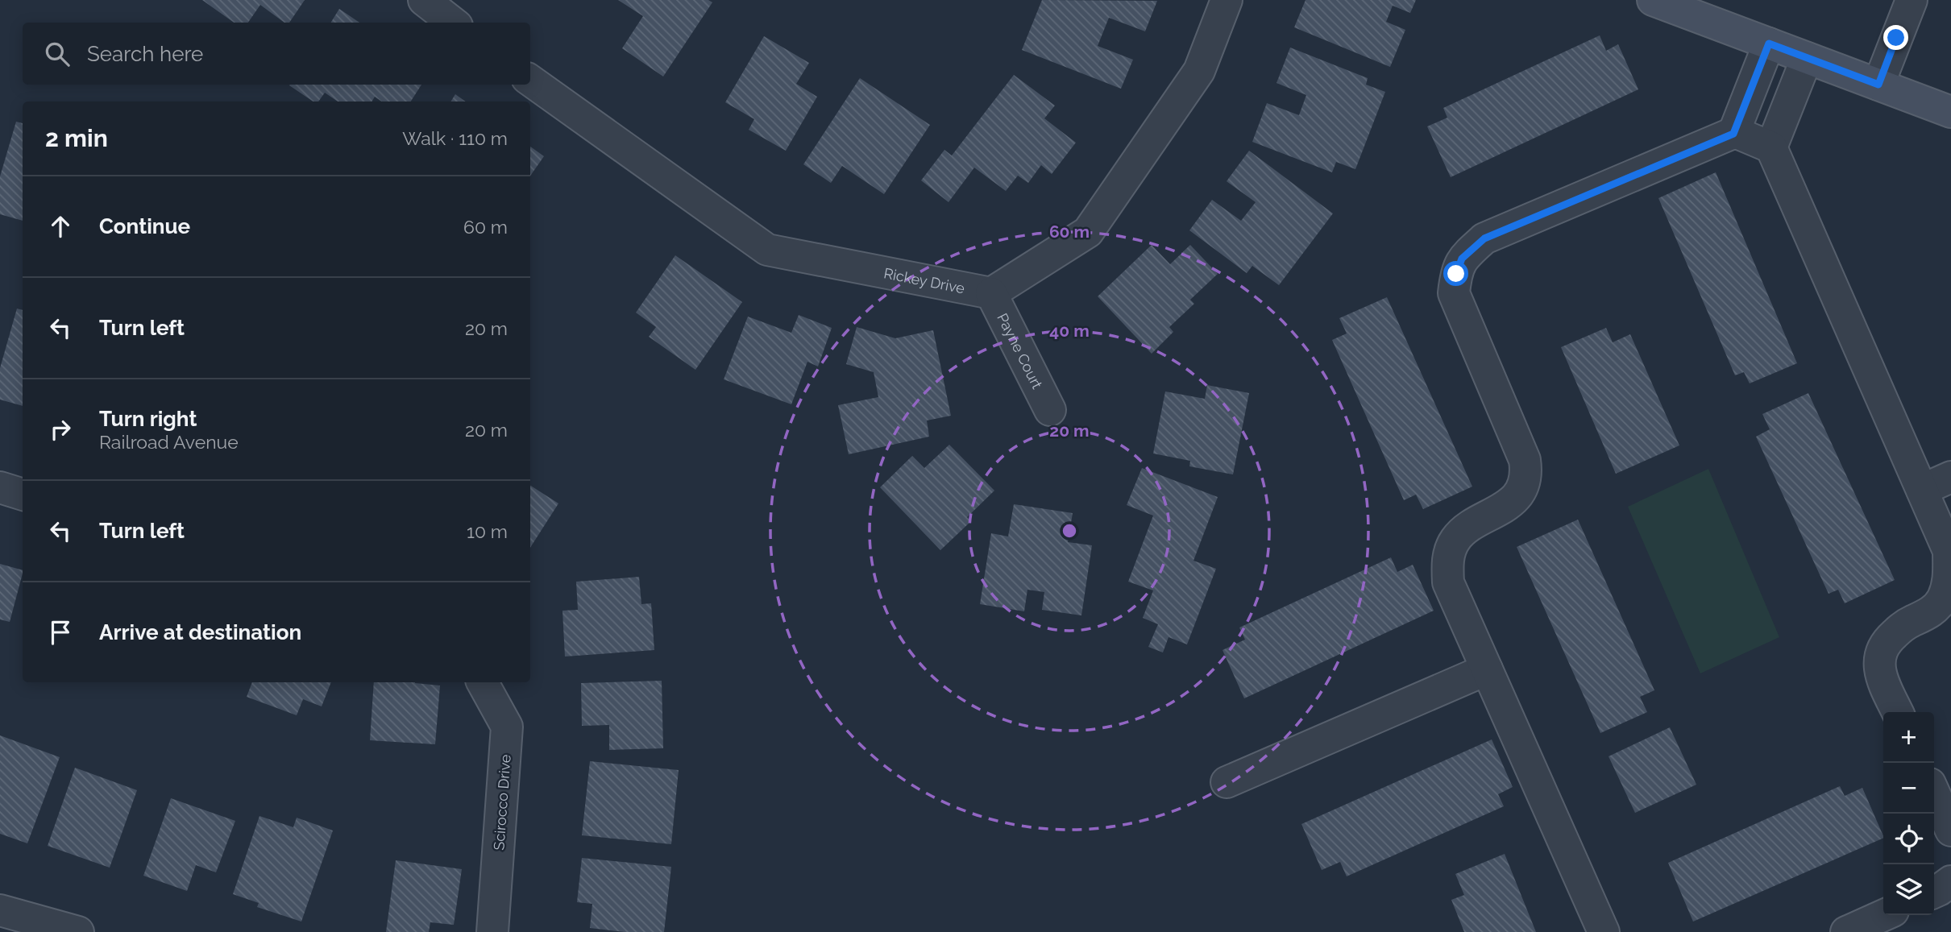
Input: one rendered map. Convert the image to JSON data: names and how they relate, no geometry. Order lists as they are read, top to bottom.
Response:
{
  "streets": {
    "street": ["Rickey Drive", "Payne Court", "Scirocco Drive"]
  },
  "crossings": [
    ["Rickey Drive", "Payne Court"]
  ],
  "page": {
    "search": "Search here",
    "heading": ["2 min", "Walk · 110 m"],
    "list": [
      ["Continue", "60 m"],
      ["Turn left", "20 m"],
      ["Turn right", "Railroad Avenue", "20 m"],
      ["Turn left", "10 m"],
      "Arrive at destination"
    ],
    "map_buttons": ["+", "−"]
  },
  "rings": ["60 m", "40 m", "20 m"]
}
